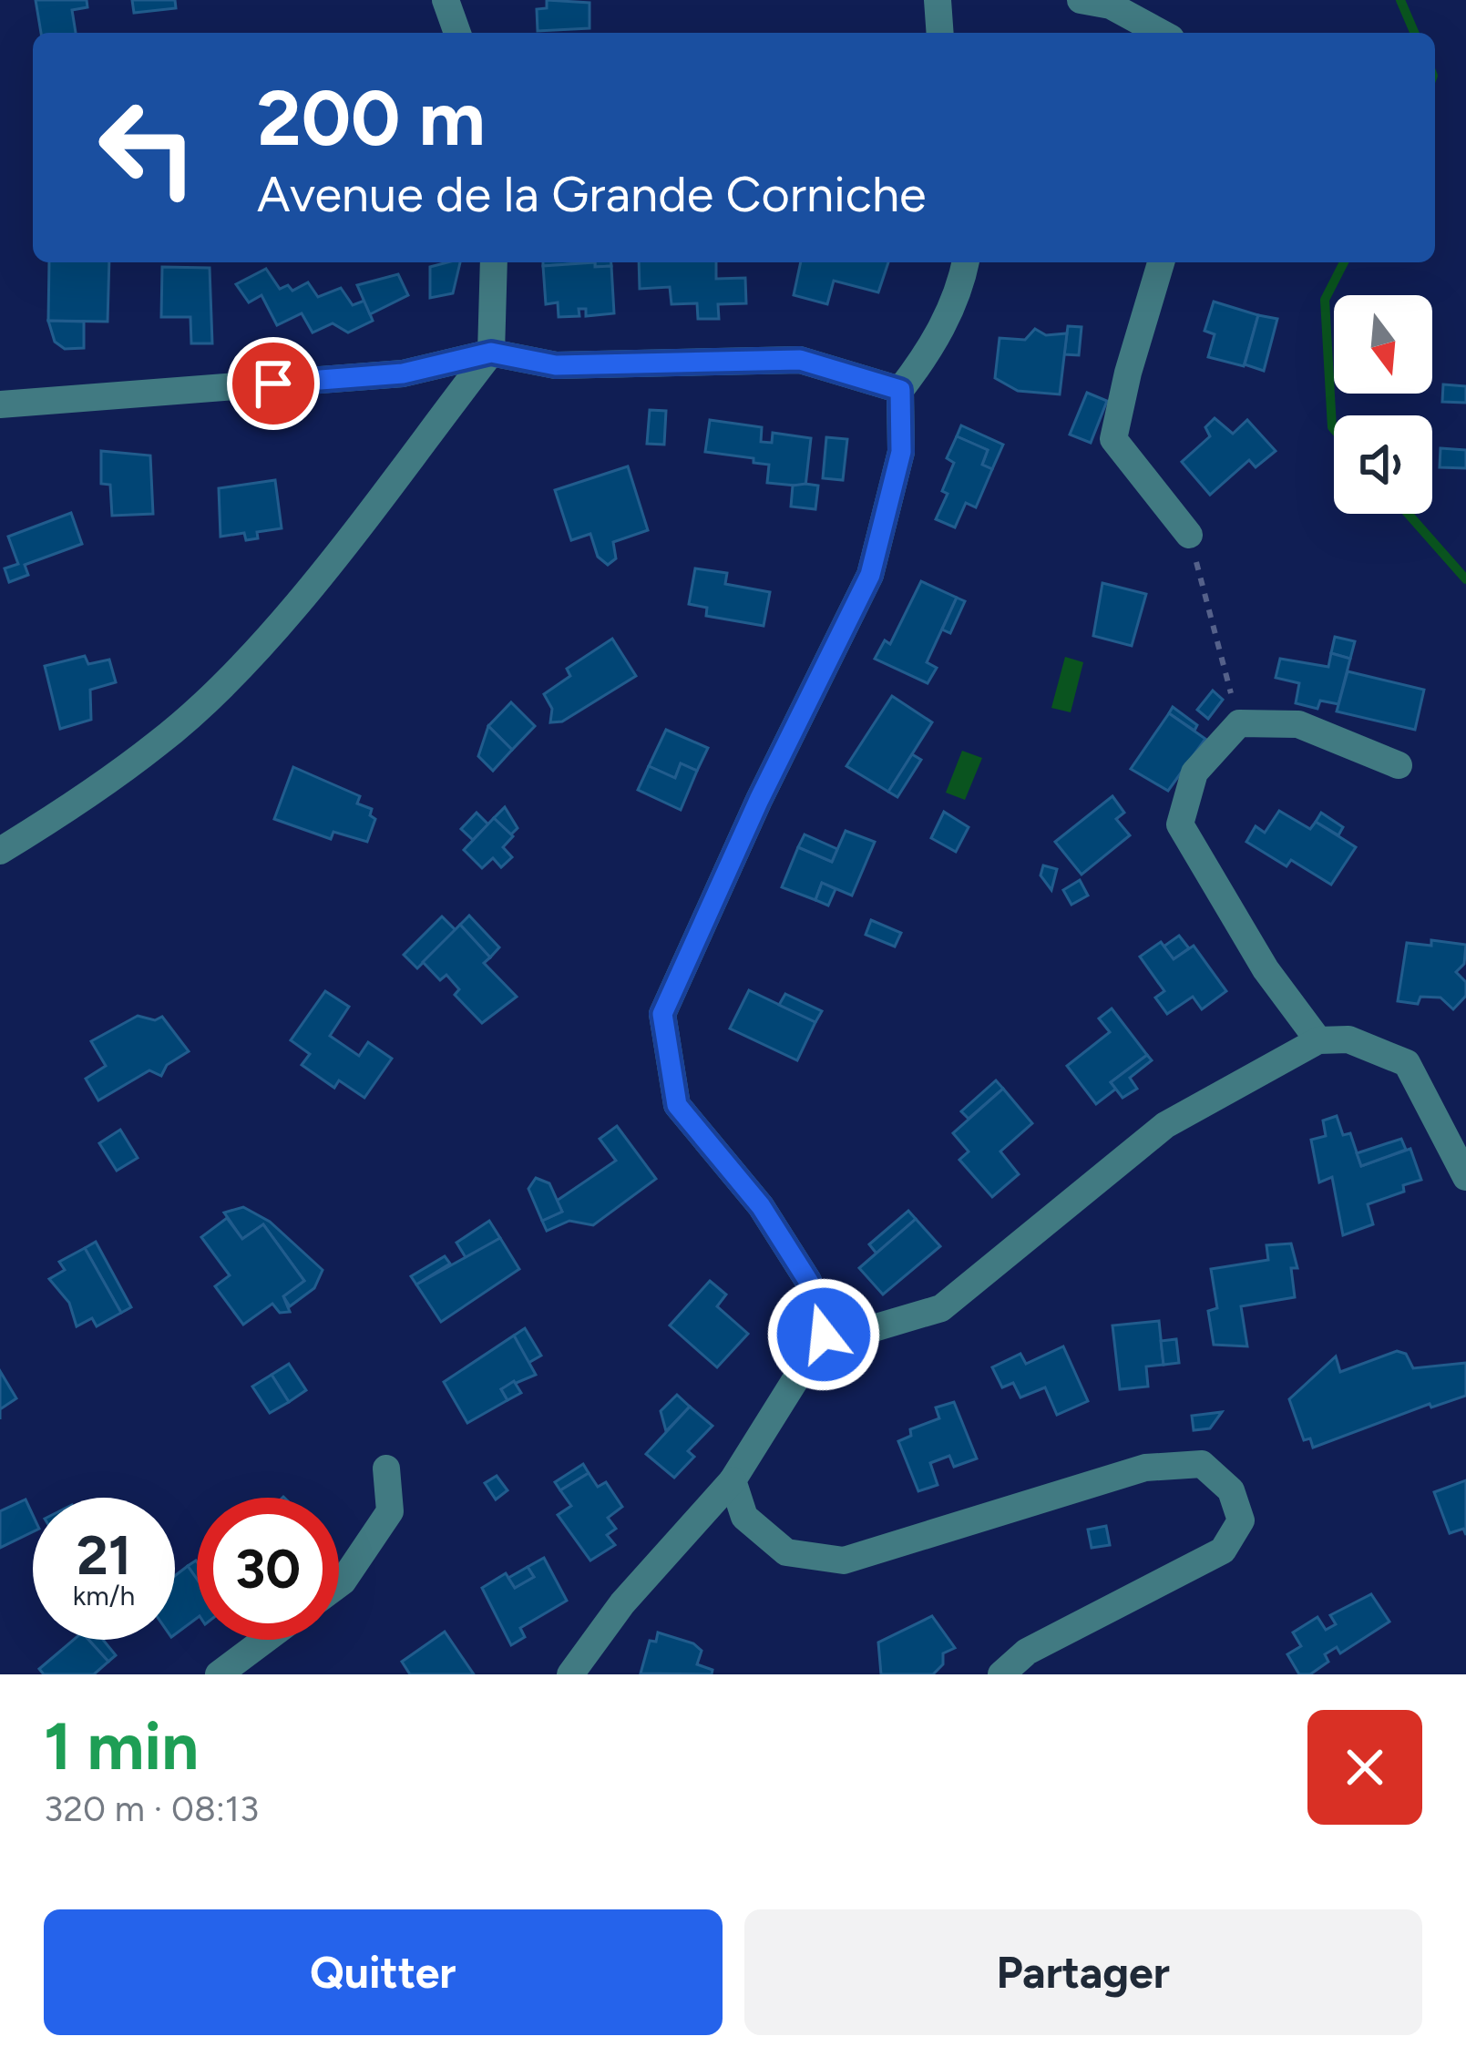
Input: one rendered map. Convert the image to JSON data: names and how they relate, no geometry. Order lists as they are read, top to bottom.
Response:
{
  "north": "bottom",
  "page": {
    "turn": ["200 m", "Avenue de la Grande Corniche"],
    "speed": "21 km/h",
    "limit": "30",
    "heading": ["1 min", "320 m · 08:13"],
    "buttons": ["Quitter", "Partager"]
  }
}
